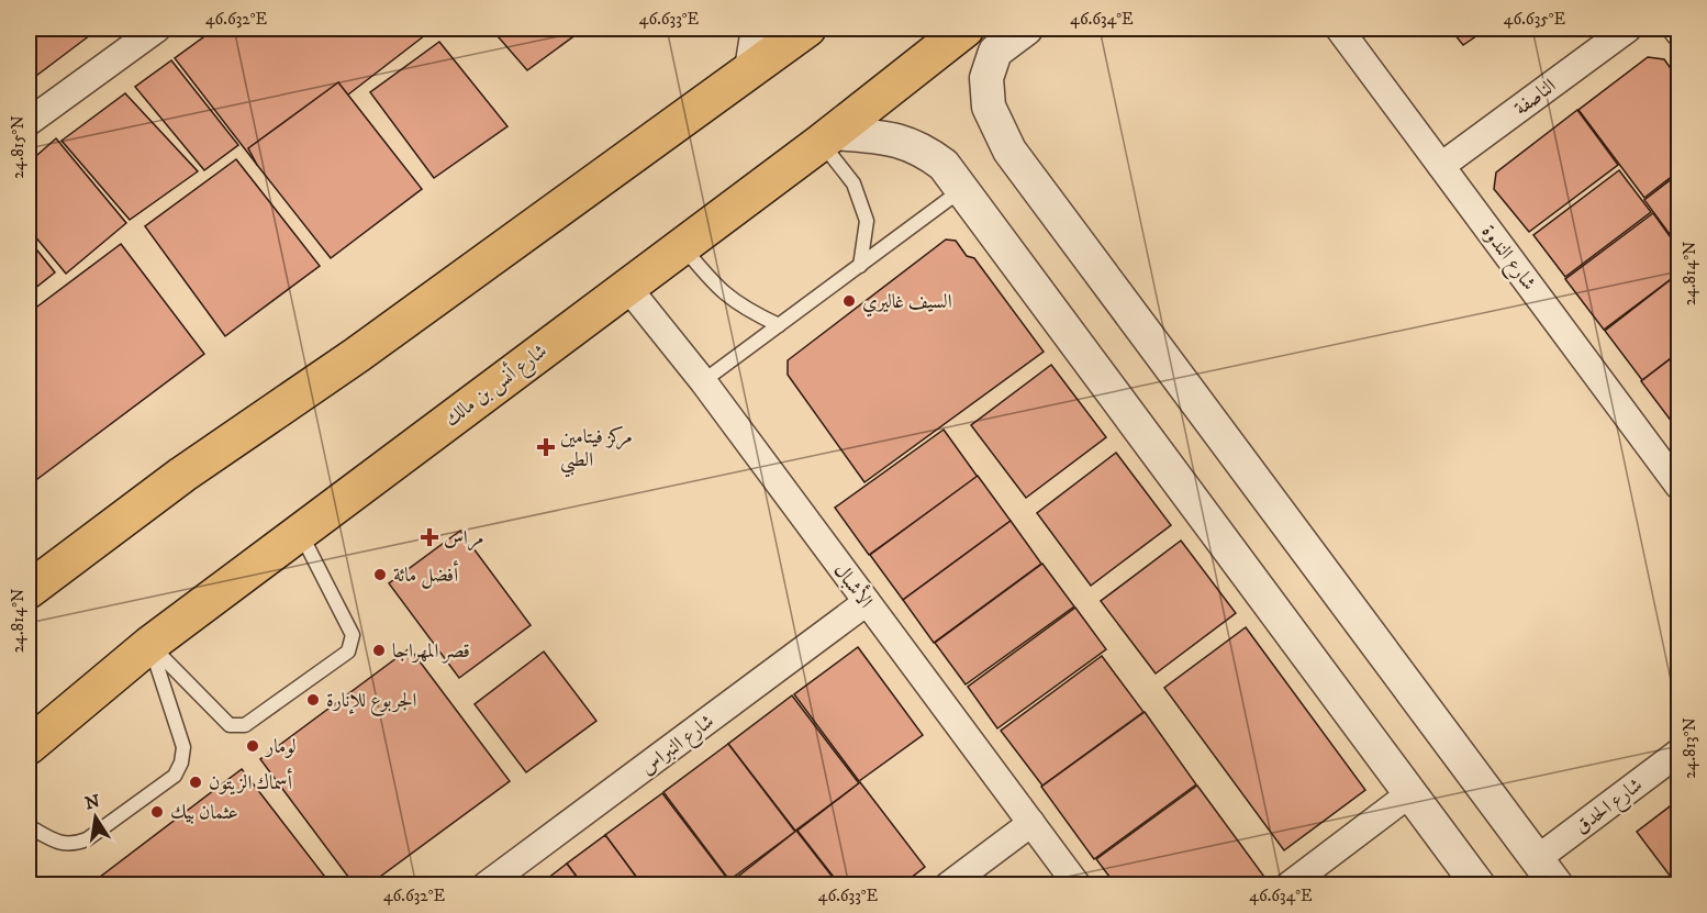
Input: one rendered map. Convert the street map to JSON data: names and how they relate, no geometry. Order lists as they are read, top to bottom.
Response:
{
  "streets": {
    "main road": ["شارع أنس بن مالك"],
    "street": [
      "الناصفة",
      "شارع الندوة",
      "الأشبال",
      "شارع النبراس",
      "شارع الحدق"
    ]
  },
  "crossings": [
    ["الناصفة", "شارع الندوة"],
    ["شارع أنس بن مالك", "الأشبال"],
    ["الأشبال", "شارع النبراس"]
  ],
  "places": {
    "other": [
      "السيف غاليري",
      "أفضل مائة",
      "قصر المهراجا",
      "الجربوع للإنارة",
      "لومار",
      "أسماك الزيتون",
      "عثمان بيك"
    ],
    "health": ["مركز فيتامين الطبي", "مراس"]
  },
  "north": "top",
  "coordinates": [
    "46.632°E",
    "46.633°E",
    "46.634°E",
    "46.635°E",
    "24.815°N",
    "24.814°N",
    "24.813°N"
  ]
}
